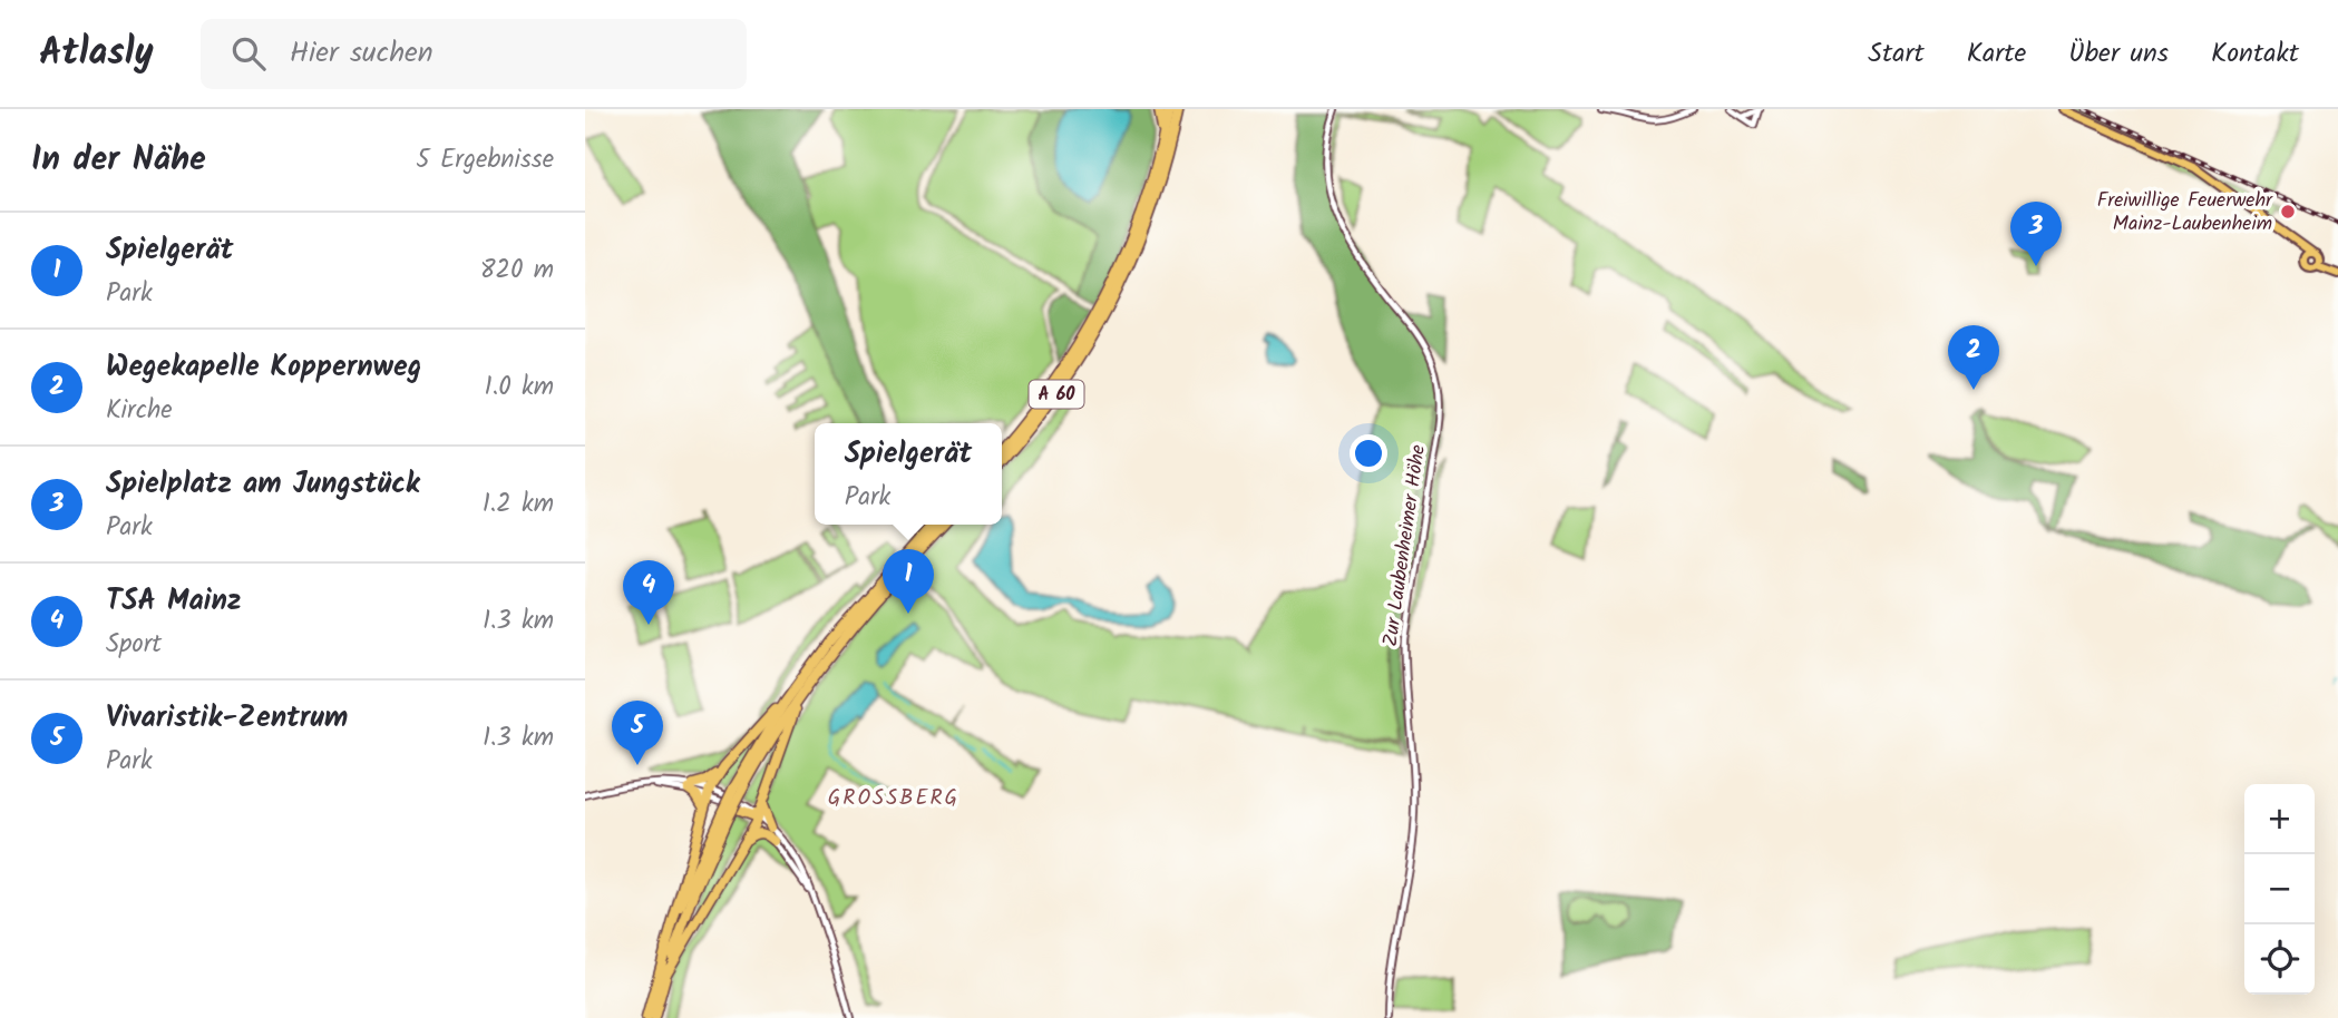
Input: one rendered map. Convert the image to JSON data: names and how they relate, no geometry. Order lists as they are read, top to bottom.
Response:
{
  "streets": {
    "highway": ["A 60"],
    "street": ["Zur Laubenheimer Höhe"]
  },
  "districts": ["GROSSBERG"],
  "places": ["Freiwillige Feuerwehr Mainz-Laubenheim"],
  "page": {
    "header": "Atlasly",
    "search": "Hier suchen",
    "nav": [
      "Start",
      "Karte",
      "Über uns",
      "Kontakt"
    ],
    "heading": ["In der Nähe", "5 Ergebnisse"],
    "pins": [
      "3",
      "2",
      "1",
      "4",
      "5"
    ],
    "list": [
      {
        "mark": "1",
        "name": "Spielgerät",
        "note": "Park",
        "value": "820 m"
      },
      {
        "mark": "2",
        "name": "Wegekapelle Koppernweg",
        "note": "Kirche",
        "value": "1.0 km"
      },
      {
        "mark": "3",
        "name": "Spielplatz am Jungstück",
        "note": "Park",
        "value": "1.2 km"
      },
      {
        "mark": "4",
        "name": "TSA Mainz",
        "note": "Sport",
        "value": "1.3 km"
      },
      {
        "mark": "5",
        "name": "Vivaristik-Zentrum",
        "note": "Park",
        "value": "1.3 km"
      }
    ],
    "popup": ["Spielgerät", "Park"],
    "map_buttons": ["+", "−"]
  }
}
